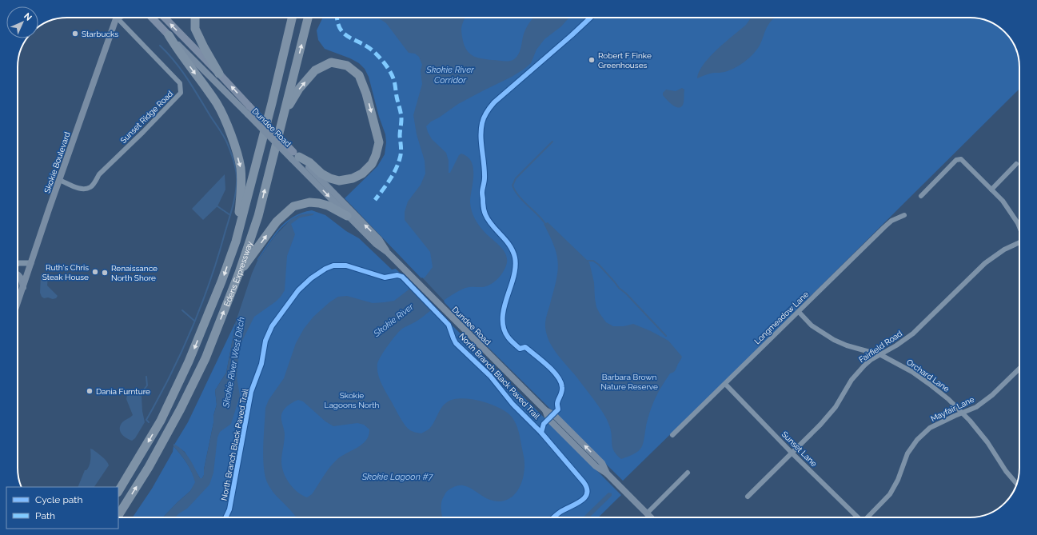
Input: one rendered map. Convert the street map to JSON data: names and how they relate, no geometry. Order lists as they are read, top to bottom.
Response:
{
  "streets": {
    "highway": ["Edens Expressway"],
    "main road": ["Dundee Road", "Skokie Boulevard"],
    "street": [
      "Sunset Ridge Road",
      "Longmeadow Lane",
      "Fairfield Road",
      "Orchard Lane",
      "Mayfair Lane",
      "Sunset Lane"
    ],
    "cycle path": ["North Branch Black Paved Trail"]
  },
  "crossings": [
    ["Sunset Ridge Road", "Skokie Boulevard"],
    ["Longmeadow Lane", "Orchard Lane"],
    ["Longmeadow Lane", "Sunset Lane"],
    ["Fairfield Road", "Orchard Lane"],
    ["Fairfield Road", "Sunset Lane"],
    ["Orchard Lane", "Mayfair Lane"]
  ],
  "water": [
    "Skokie River Corridor",
    "Skokie River",
    "Skokie River West Ditch",
    "Skokie Lagoon #7"
  ],
  "parks": ["Barbara Brown Nature Reserve", "Skokie Lagoons North"],
  "places": [
    "Starbucks",
    "Robert F Finke Greenhouses",
    "Ruth's Chris Steak House",
    "Renaissance North Shore",
    "Dania Furnture"
  ],
  "legend": ["Cycle path", "Path"],
  "north": "top right"
}
